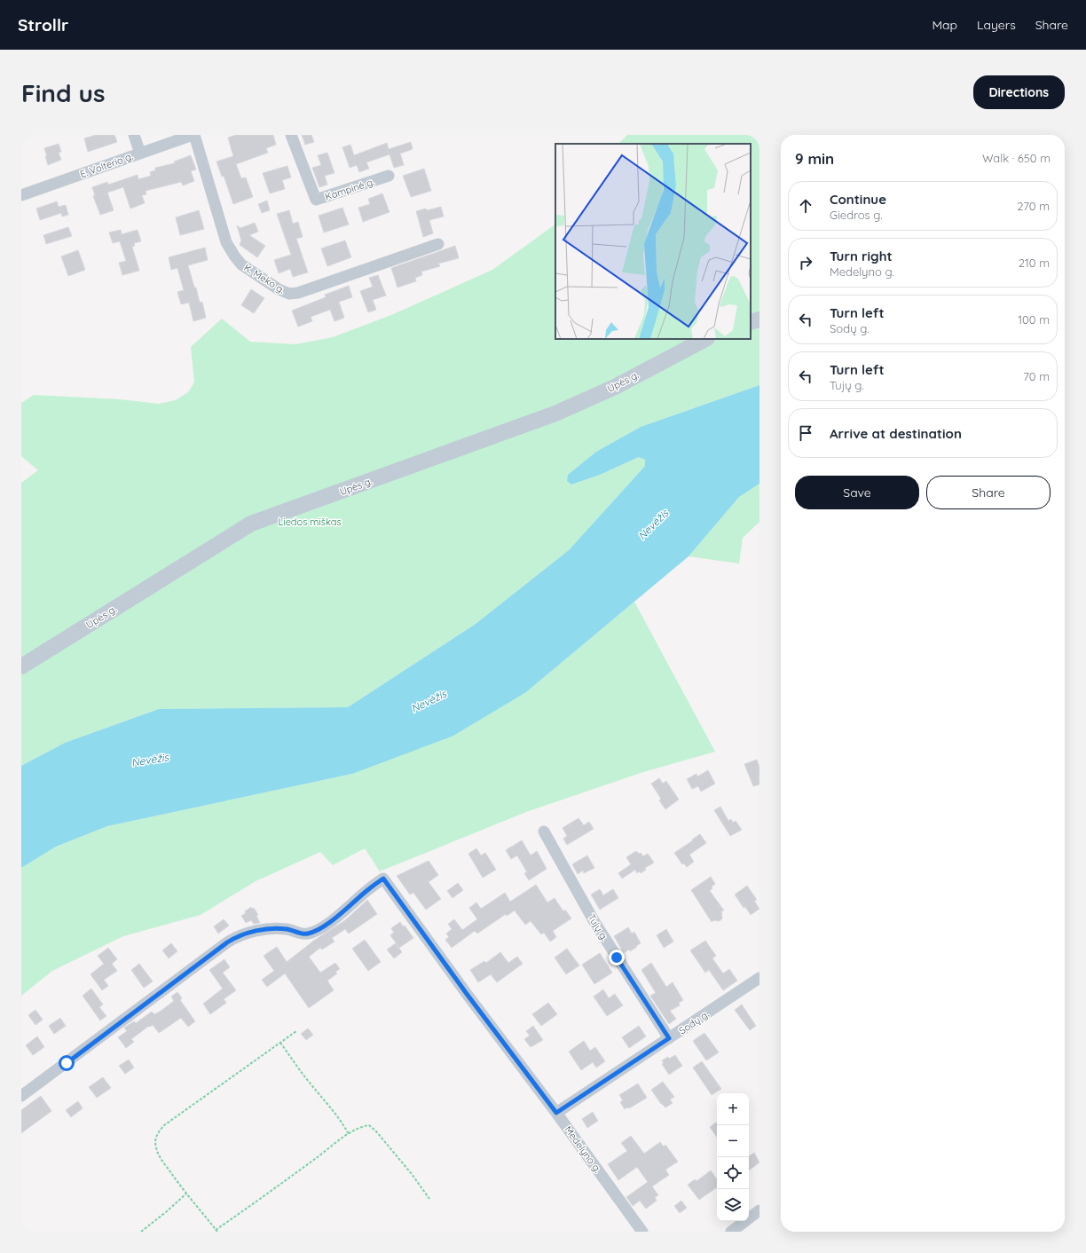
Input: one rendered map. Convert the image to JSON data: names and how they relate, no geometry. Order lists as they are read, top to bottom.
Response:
{
  "streets": {
    "main road": ["Upės g."],
    "street": [
      "E. Volterio g.",
      "Kampinė g.",
      "K. Meko g.",
      "Tujų g.",
      "Sodų g.",
      "Medelyno g."
    ]
  },
  "crossings": [
    ["E. Volterio g.", "K. Meko g."],
    ["Tujų g.", "Sodų g."],
    ["Sodų g.", "Medelyno g."]
  ],
  "water": ["Nevėžis"],
  "parks": ["Liedos miškas"],
  "page": {
    "header": "Strollr",
    "nav": ["Map", "Layers", "Share"],
    "buttons": [
      "Directions",
      ["Save", "Share"]
    ],
    "title": "Find us",
    "heading": ["9 min", "Walk · 650 m"],
    "list": [
      ["Continue", "Giedros g.", "270 m"],
      ["Turn right", "Medelyno g.", "210 m"],
      ["Turn left", "Sodų g.", "100 m"],
      ["Turn left", "Tujų g.", "70 m"],
      "Arrive at destination"
    ],
    "map_buttons": ["+", "−"]
  }
}
